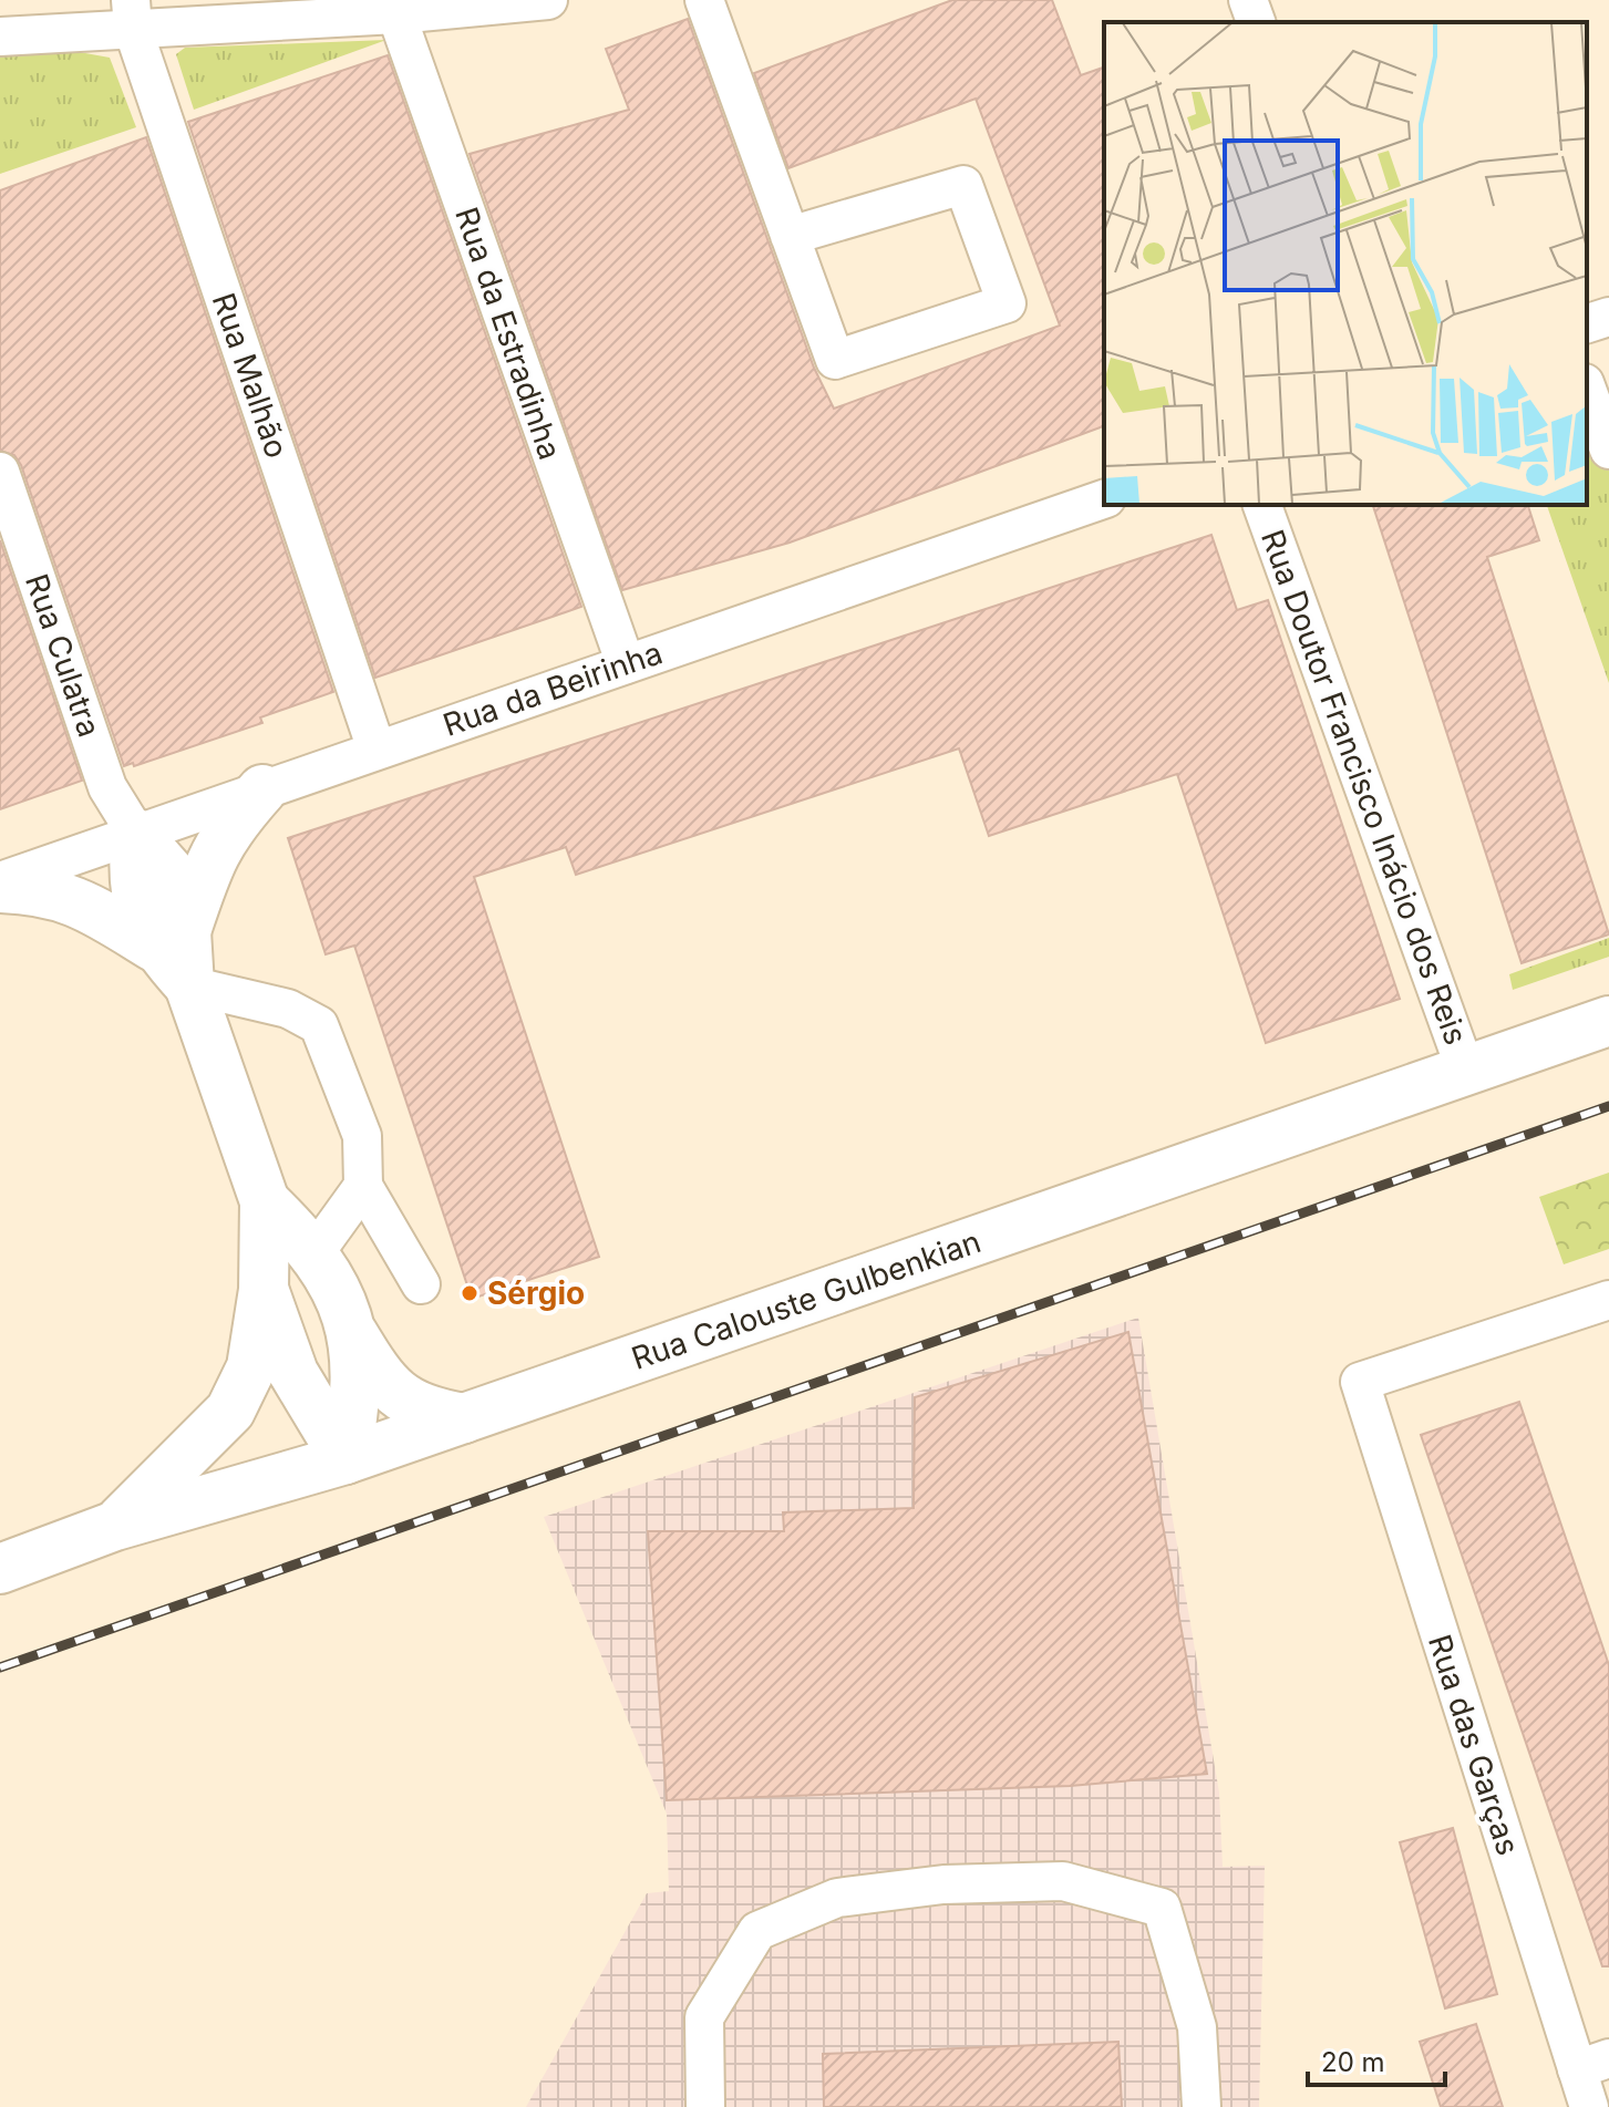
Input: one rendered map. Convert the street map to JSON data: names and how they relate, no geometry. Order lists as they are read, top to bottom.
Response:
{
  "streets": {
    "street": [
      "Rua da Estradinha",
      "Rua Malhão",
      "Rua Culatra",
      "Rua da Beirinha",
      "Rua Doutor Francisco Inácio dos Reis",
      "Rua Calouste Gulbenkian",
      "Rua das Garças"
    ]
  },
  "crossings": [
    ["Rua da Estradinha", "Rua da Beirinha"],
    ["Rua Malhão", "Rua da Beirinha"],
    ["Rua Culatra", "Rua da Beirinha"],
    ["Rua Doutor Francisco Inácio dos Reis", "Rua Calouste Gulbenkian"]
  ],
  "places": ["Sérgio"],
  "scale_bar": "20 m"
}
